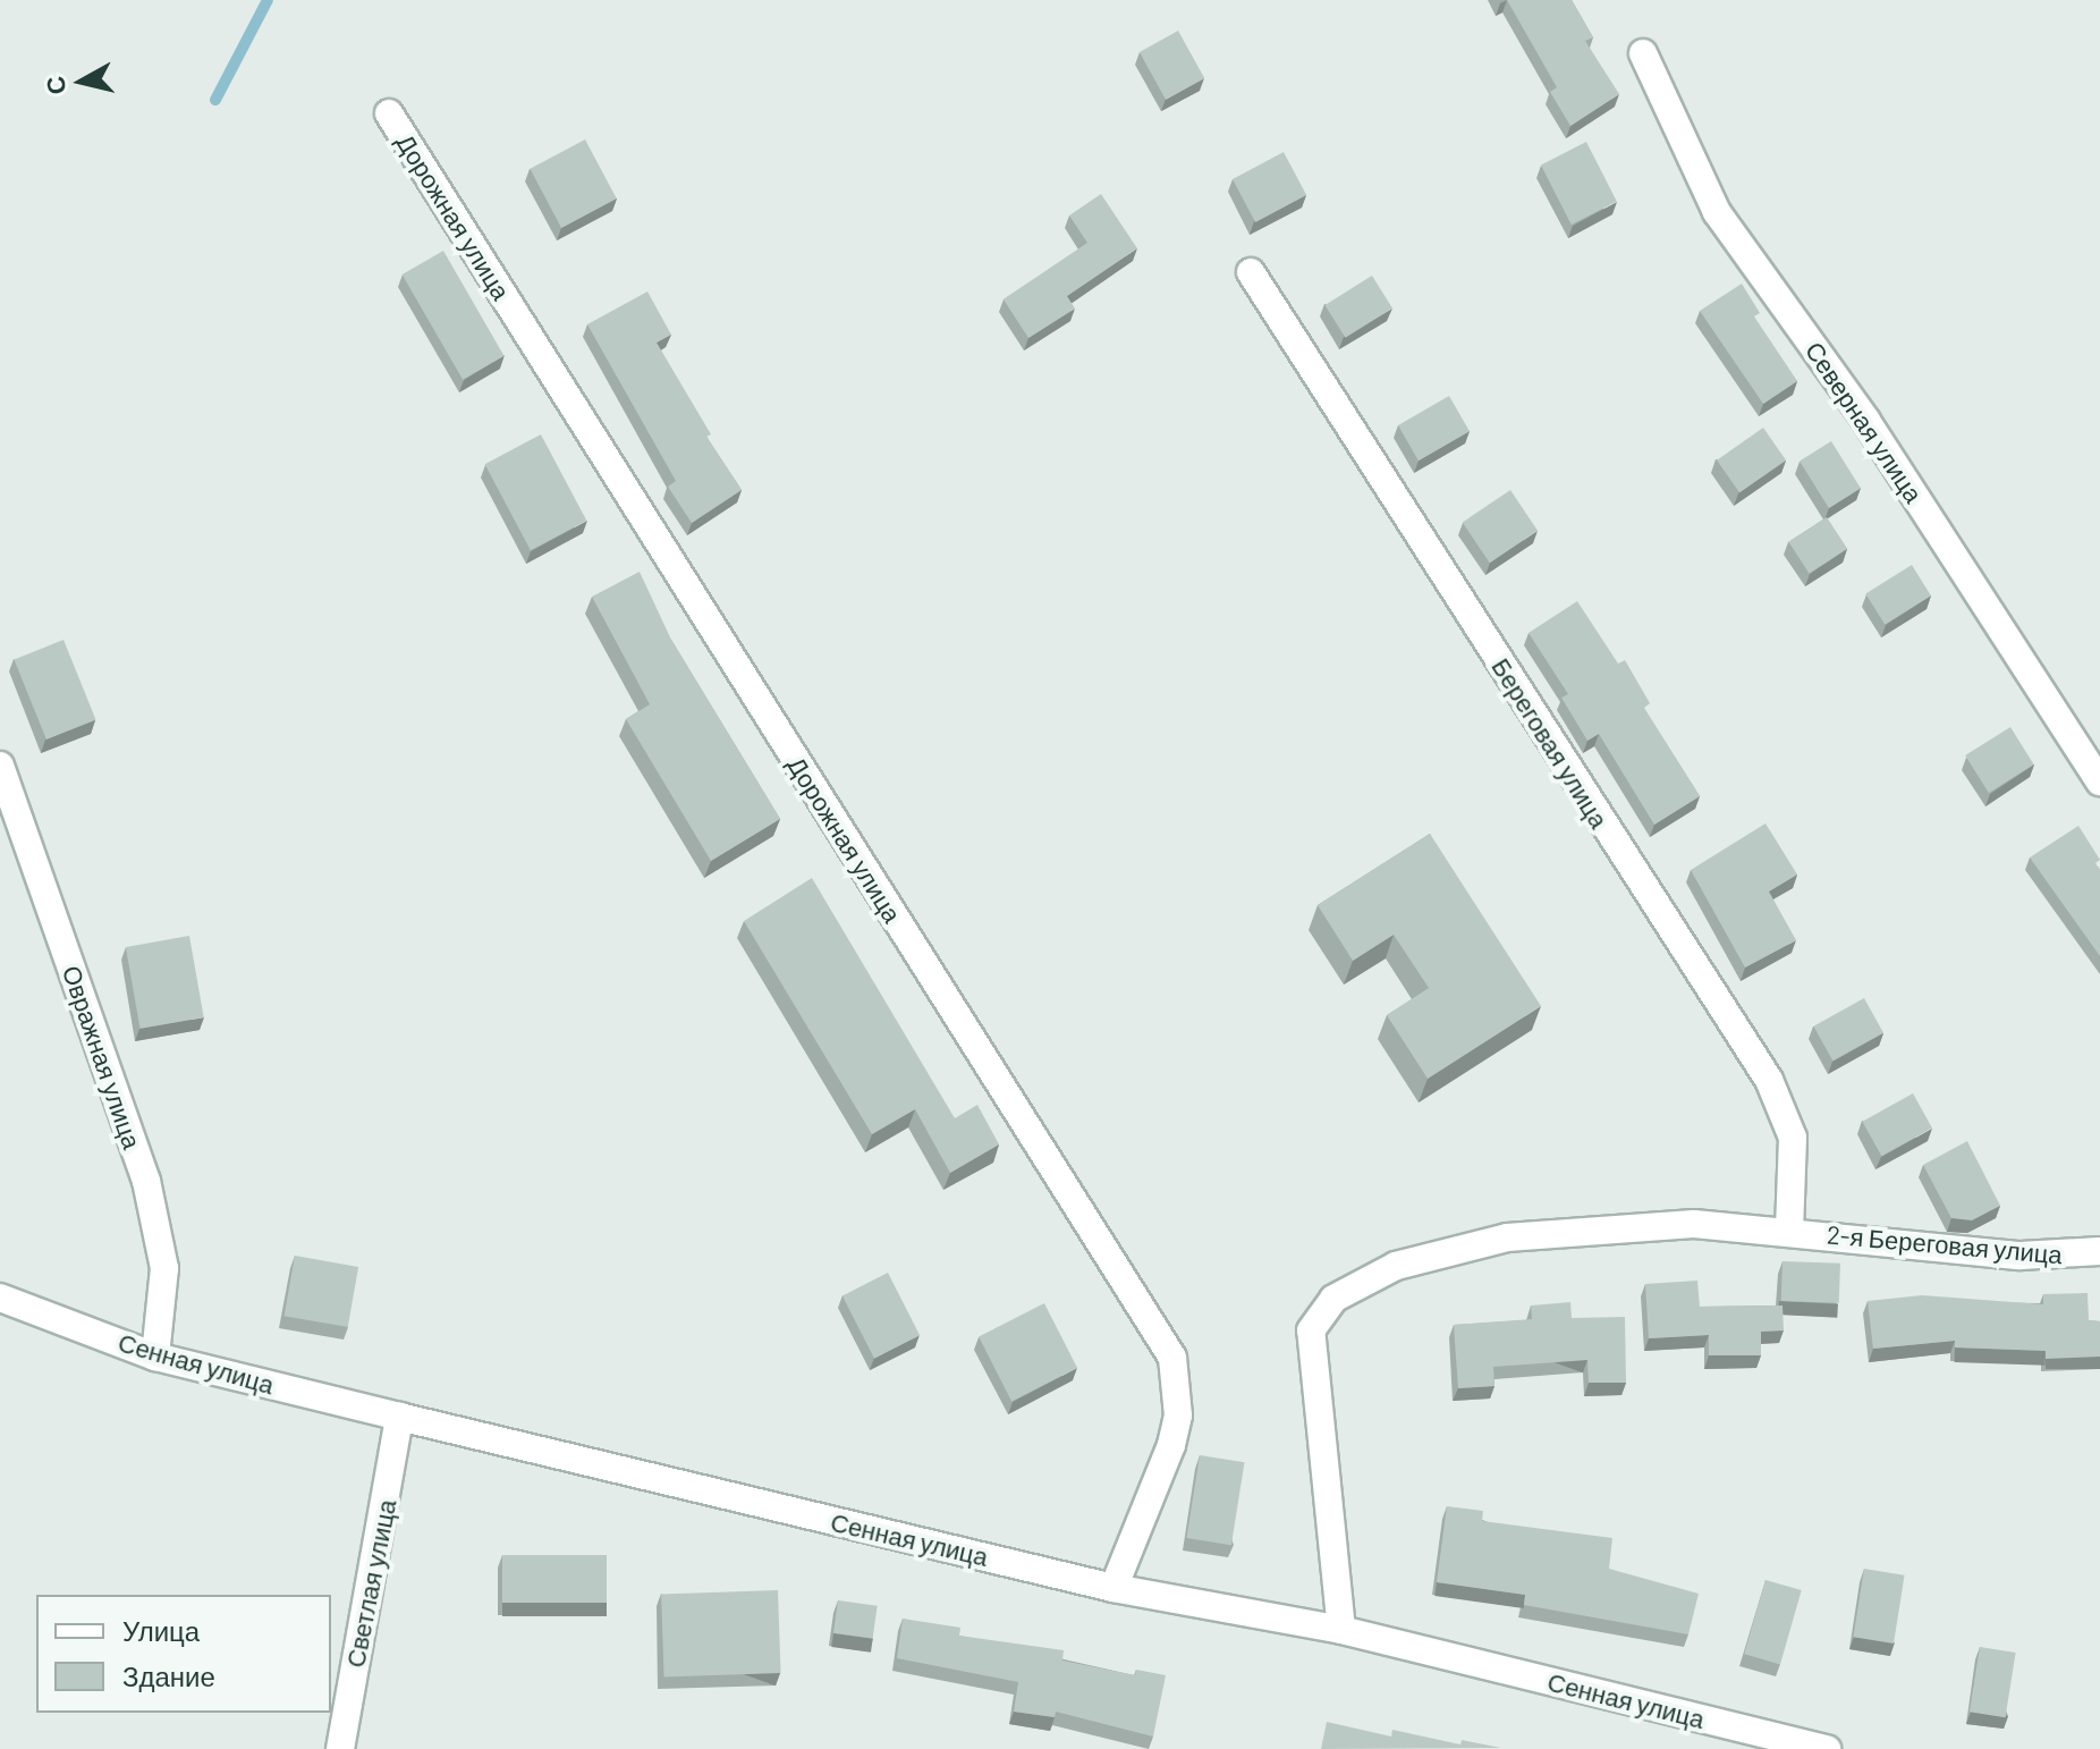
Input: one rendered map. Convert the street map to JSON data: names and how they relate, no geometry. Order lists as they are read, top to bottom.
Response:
{
  "streets": {
    "street": [
      "Дорожная улица",
      "Северная улица",
      "Береговая улица",
      "Овражная улица",
      "2-я Береговая улица",
      "Сенная улица",
      "Светлая улица"
    ]
  },
  "crossings": [
    ["Дорожная улица", "Сенная улица"],
    ["Береговая улица", "2-я Береговая улица"],
    ["Овражная улица", "Сенная улица"],
    ["2-я Береговая улица", "Сенная улица"],
    ["Сенная улица", "Светлая улица"]
  ],
  "legend": ["Улица", "Здание"],
  "north": "left"
}
